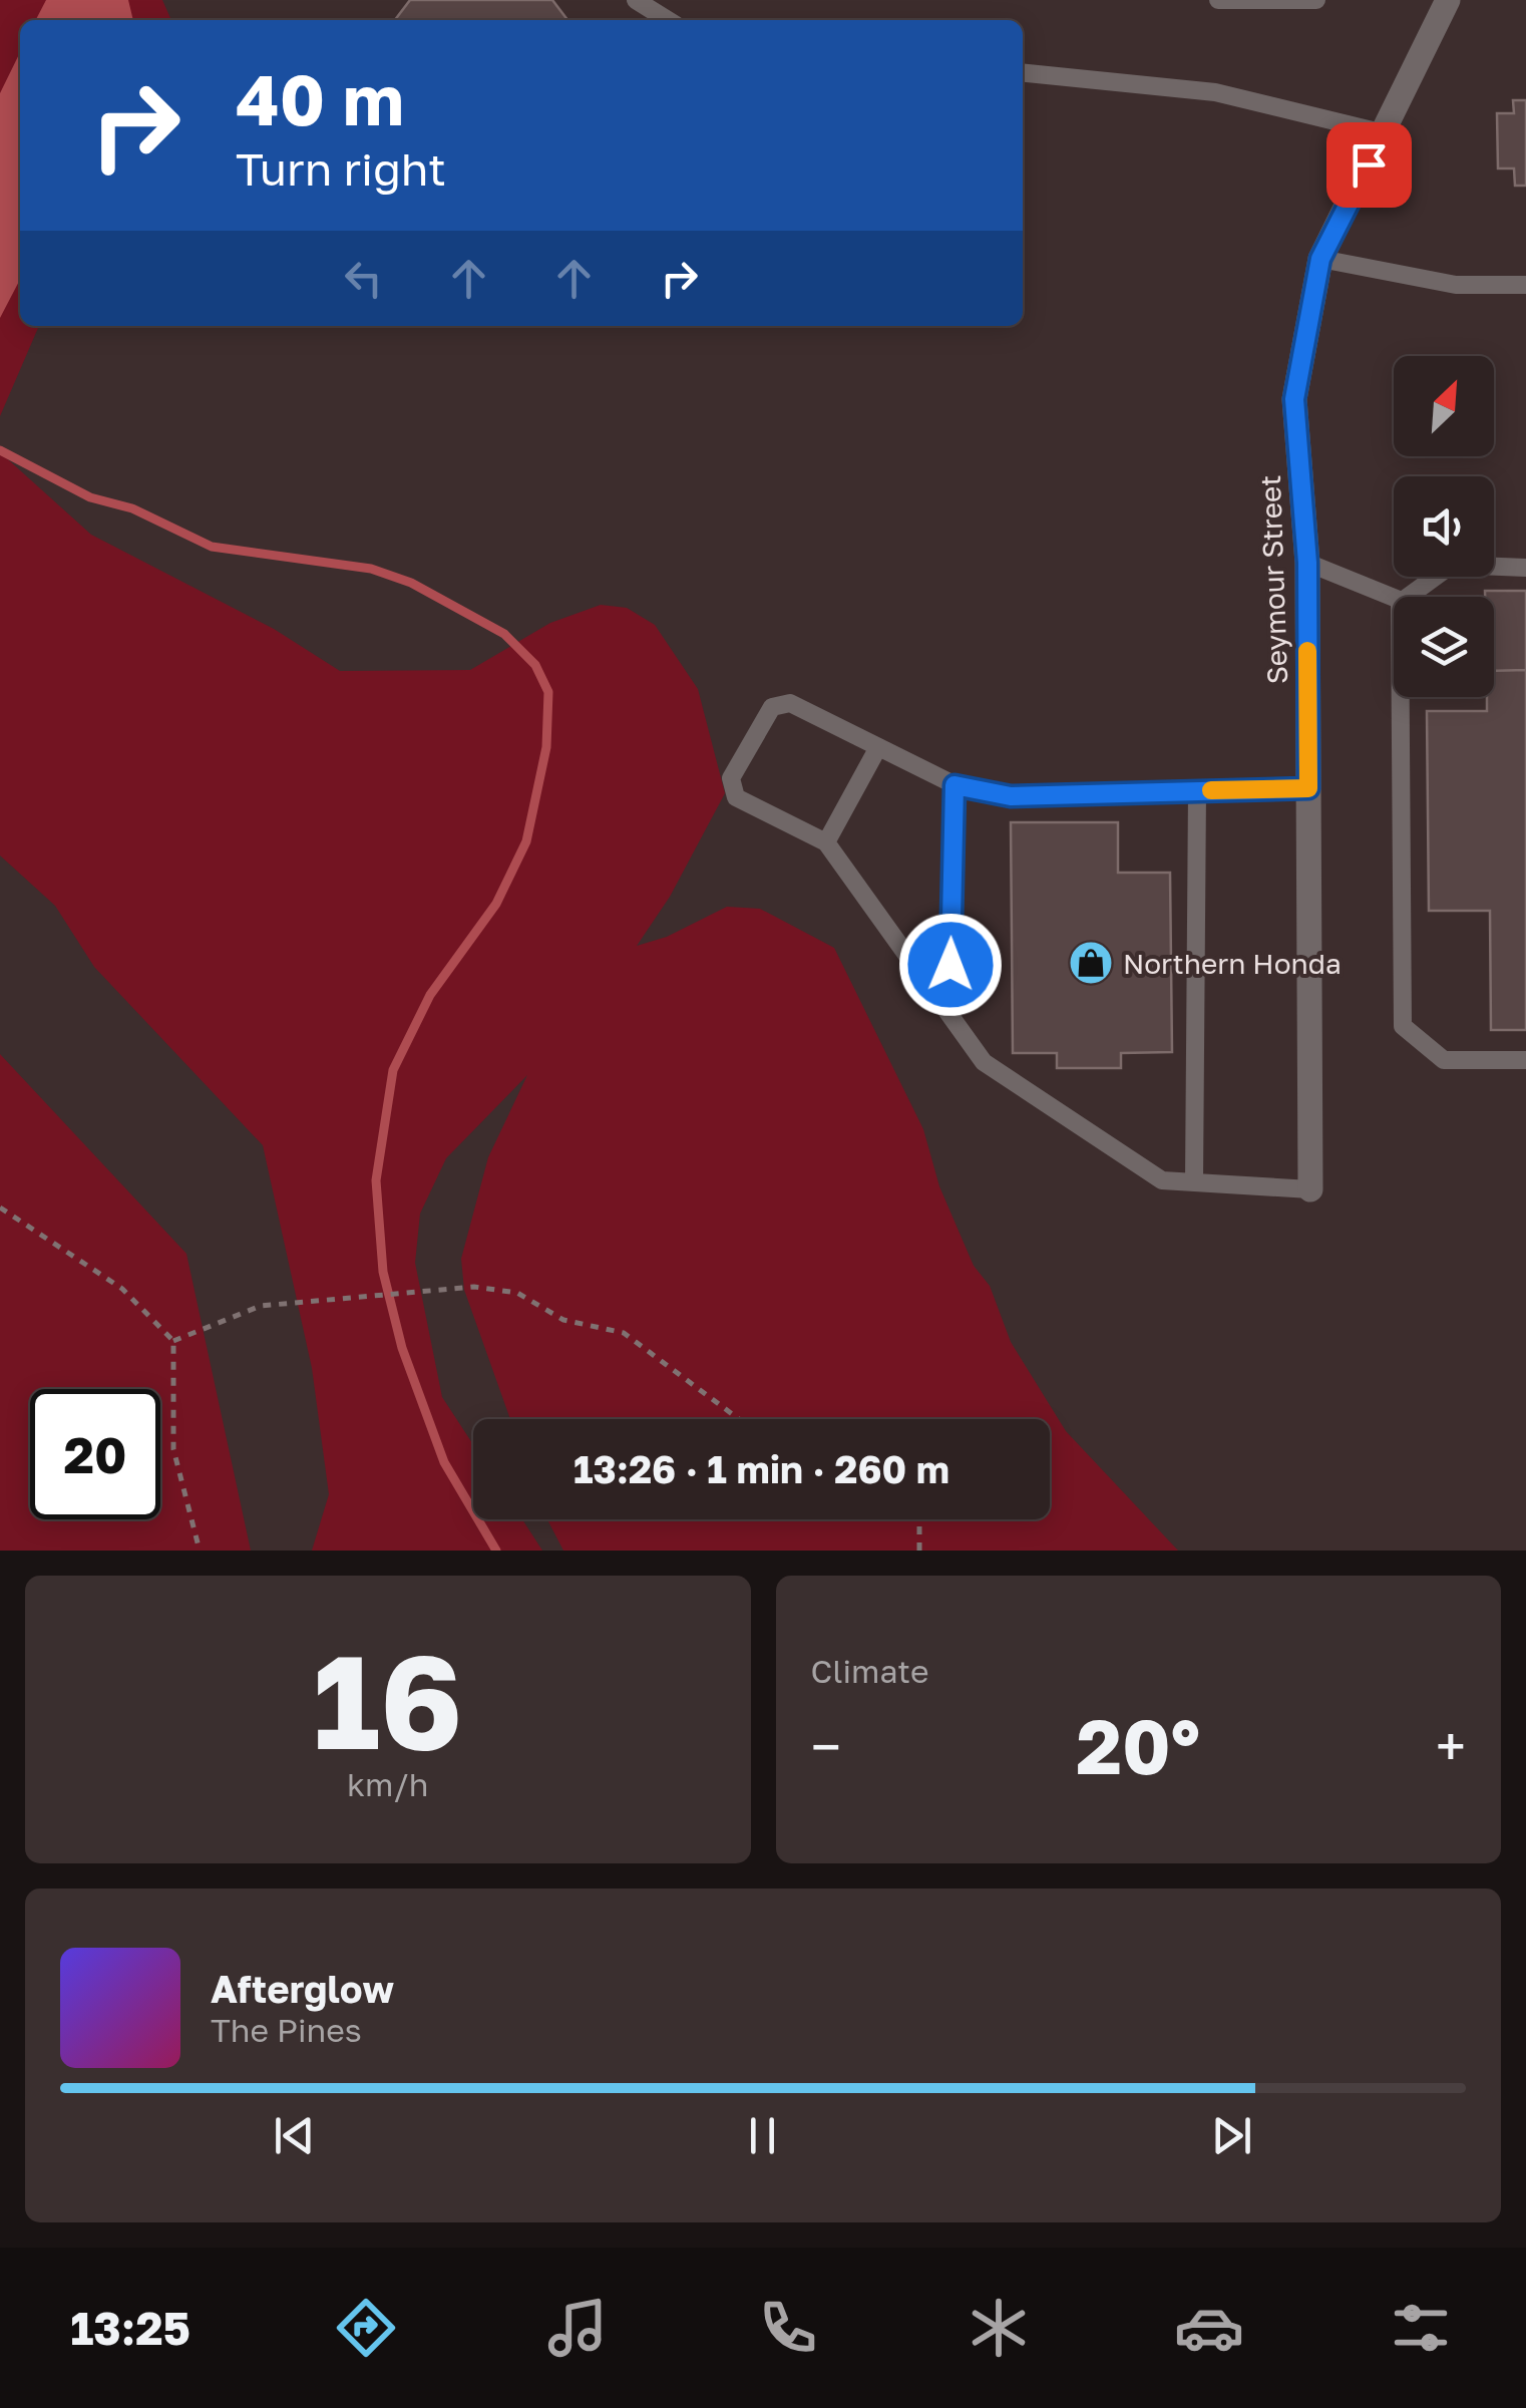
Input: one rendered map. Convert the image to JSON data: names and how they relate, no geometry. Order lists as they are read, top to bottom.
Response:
{
  "streets": {
    "street": ["Seymour Street"]
  },
  "places": {
    "shop": ["Northern Honda"]
  },
  "north": "top right",
  "page": {
    "turn": ["40 m", "Turn right"],
    "limit": "20",
    "trip": "13:26 · 1 min · 260 m",
    "tile": [
      ["16", "km/h"],
      "Climate"
    ],
    "heat": ["−", "20°", "+"],
    "song": ["Afterglow", "The Pines"],
    "tabs": "13:25"
  }
}
